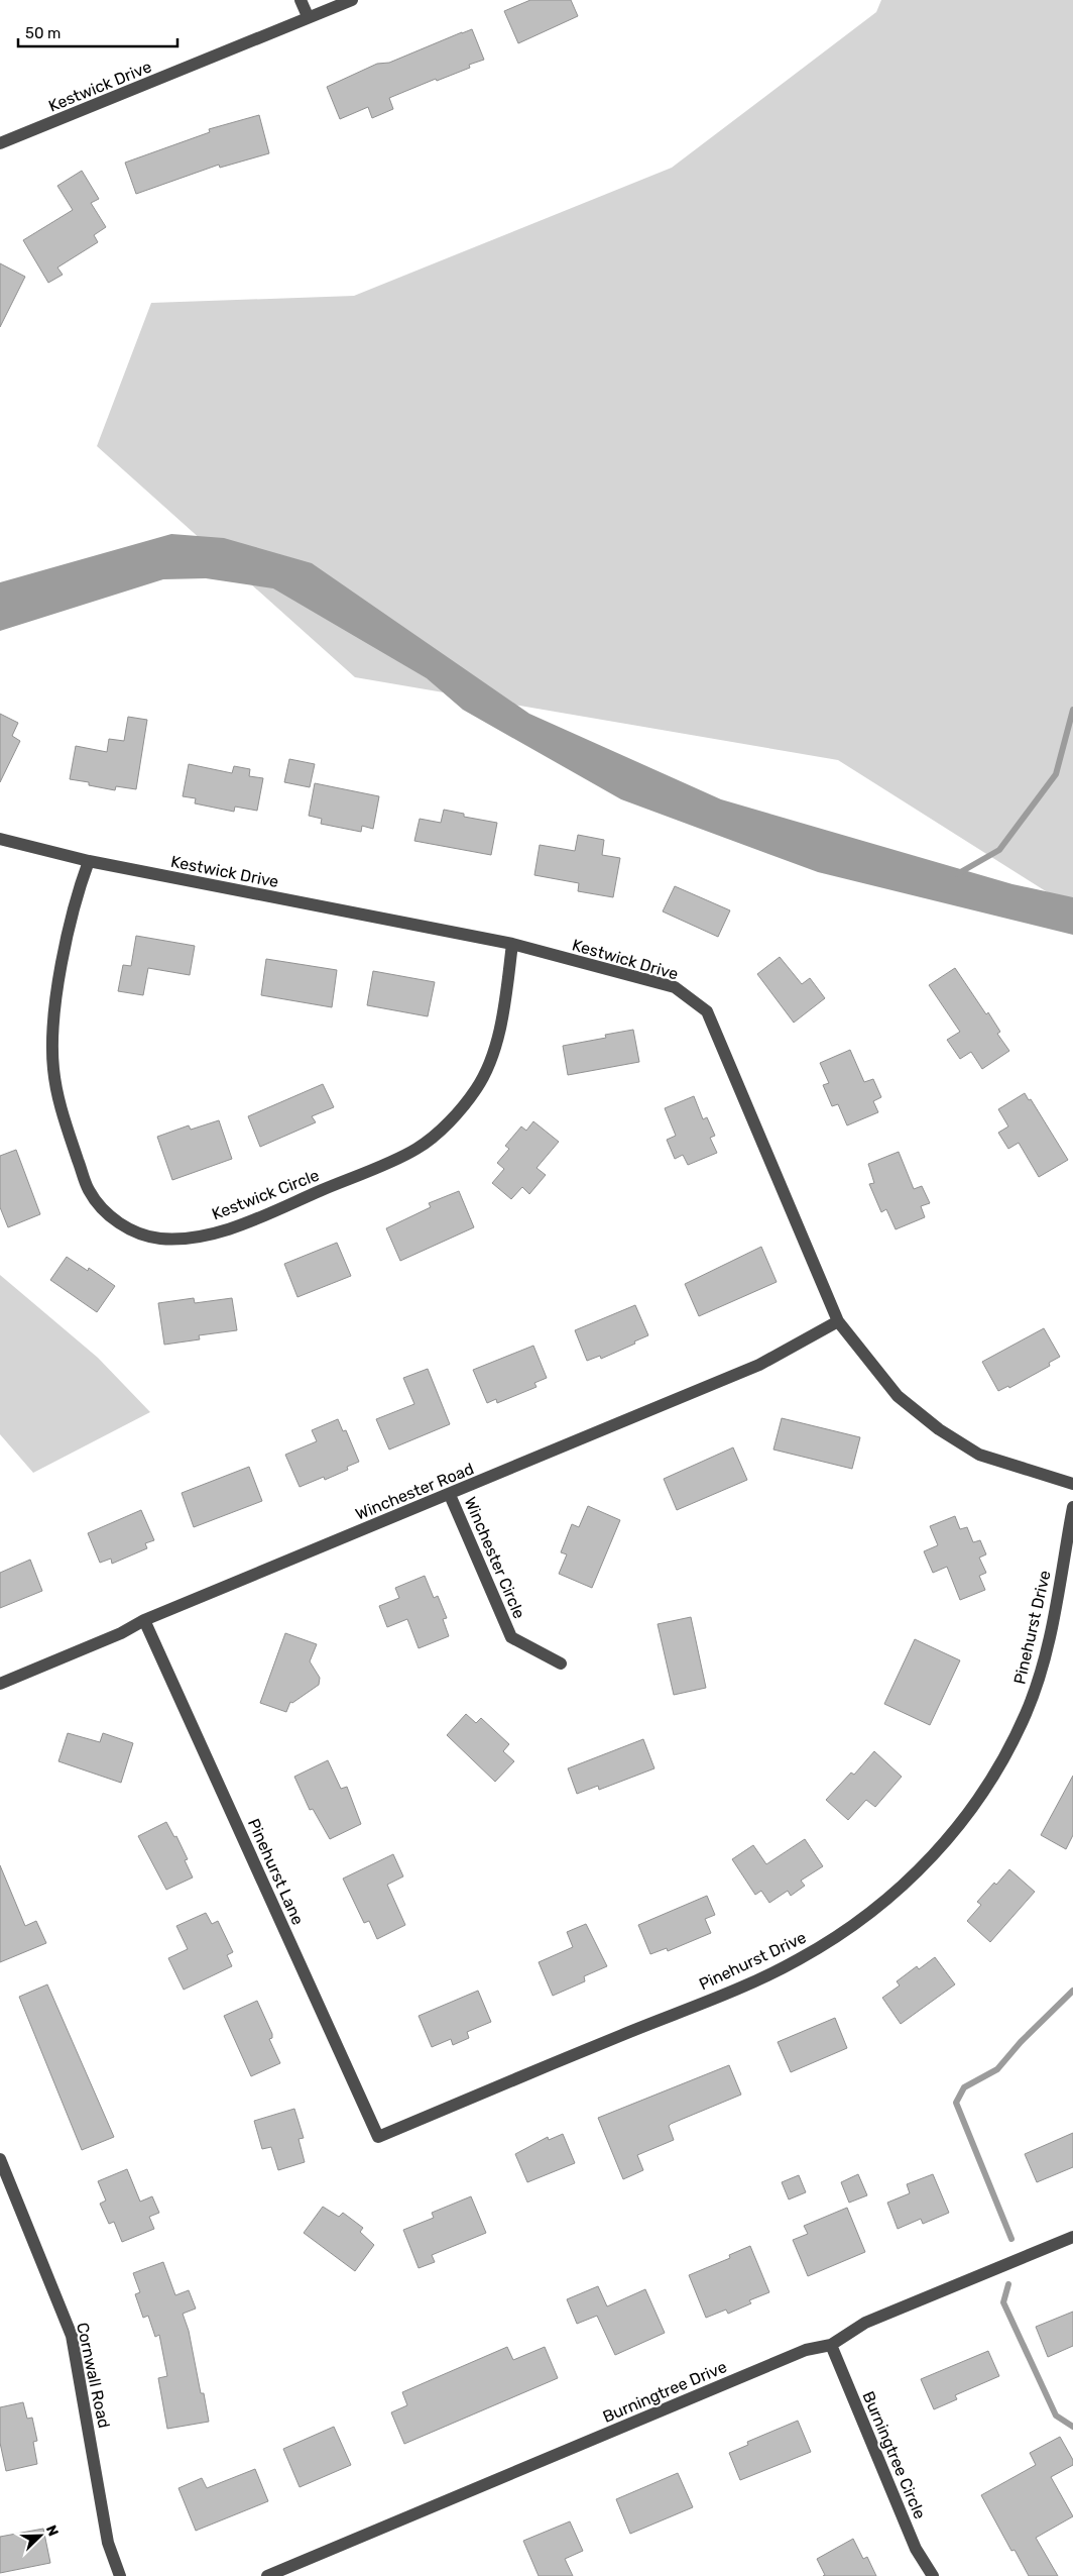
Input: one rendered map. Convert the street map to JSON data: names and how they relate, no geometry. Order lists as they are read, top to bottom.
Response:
{
  "streets": {
    "street": [
      "Kestwick Drive",
      "Kestwick Circle",
      "Winchester Road",
      "Winchester Circle",
      "Pinehurst Drive",
      "Pinehurst Lane",
      "Cornwall Road",
      "Burningtree Drive",
      "Burningtree Circle"
    ]
  },
  "crossings": [
    ["Kestwick Drive", "Kestwick Circle"],
    ["Kestwick Drive", "Winchester Road"],
    ["Winchester Road", "Winchester Circle"],
    ["Winchester Road", "Pinehurst Lane"],
    ["Pinehurst Drive", "Pinehurst Lane"],
    ["Burningtree Drive", "Burningtree Circle"]
  ],
  "scale_bar": "50 m",
  "north": "top right"
}
